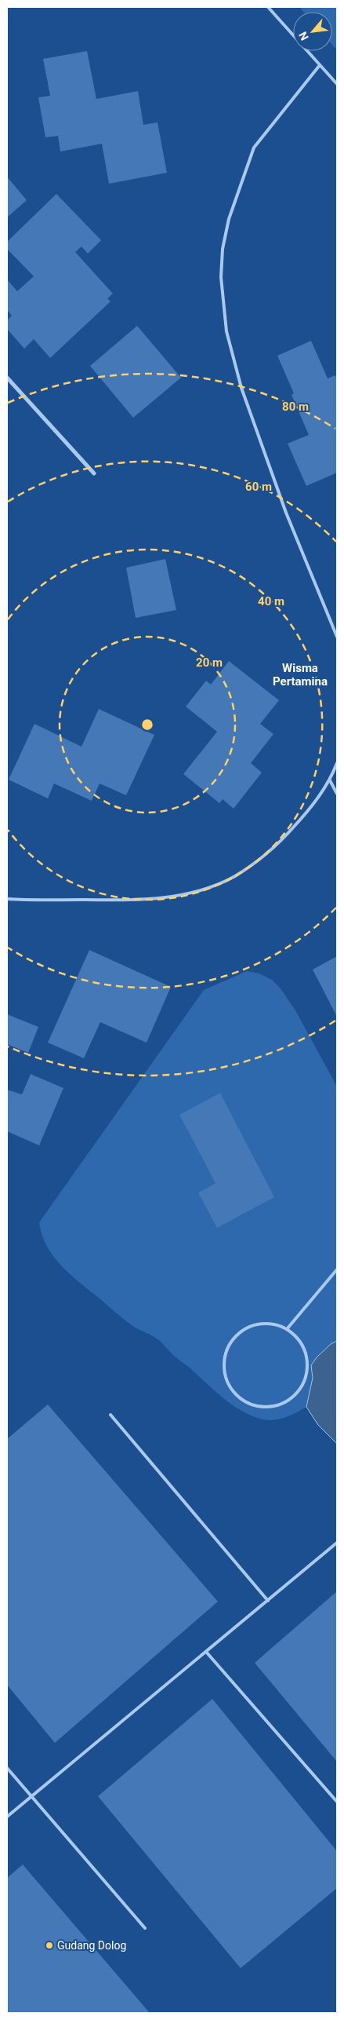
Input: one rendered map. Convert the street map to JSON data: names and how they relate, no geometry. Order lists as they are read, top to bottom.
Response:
{
  "districts": ["Wisma Pertamina"],
  "places": ["Gudang Dolog"],
  "north": "bottom left",
  "rings": [
    "80 m",
    "60 m",
    "40 m",
    "20 m"
  ]
}
